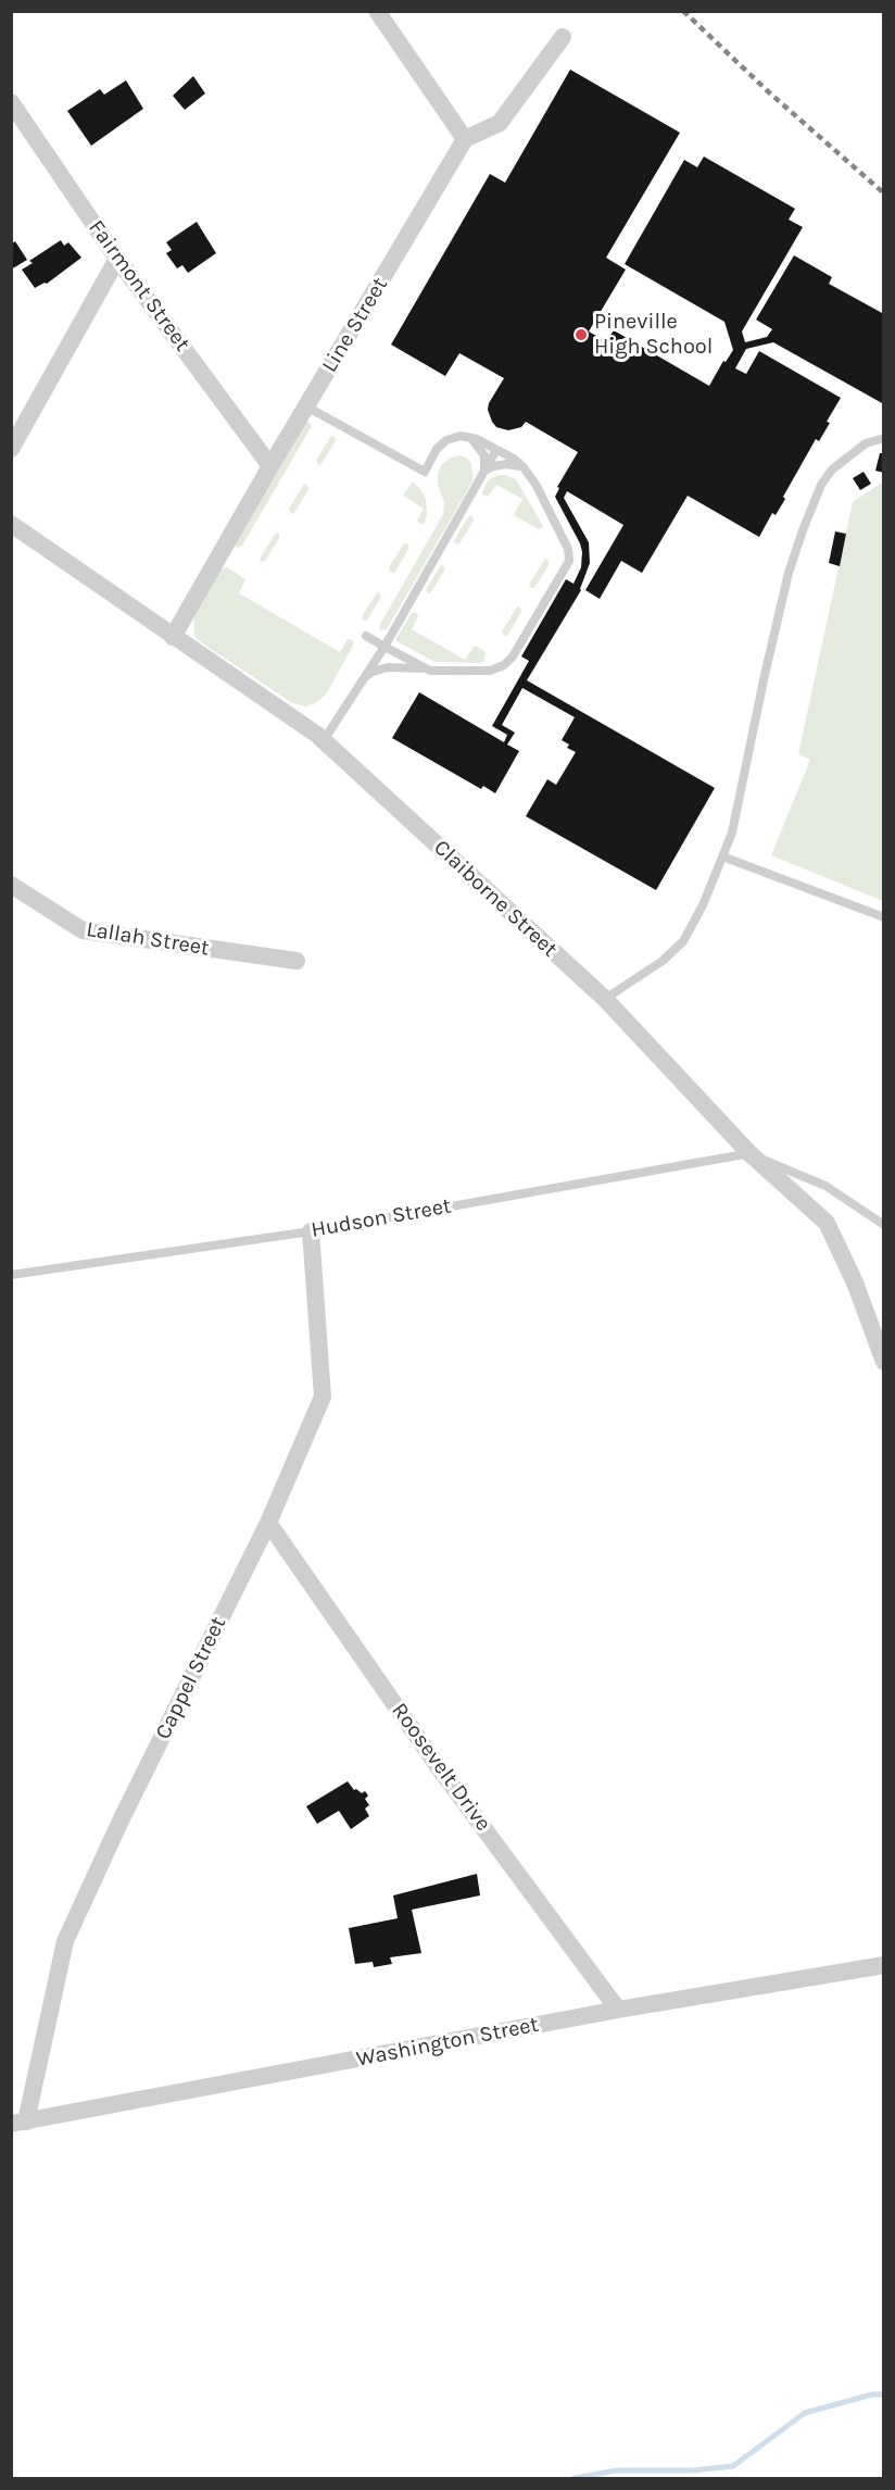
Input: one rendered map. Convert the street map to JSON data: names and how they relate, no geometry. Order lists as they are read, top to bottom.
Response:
{
  "streets": {
    "street": [
      "Fairmont Street",
      "Line Street",
      "Claiborne Street",
      "Lallah Street",
      "Cappel Street",
      "Roosevelt Drive",
      "Washington Street"
    ],
    "lane": ["Hudson Street"]
  },
  "crossings": [
    ["Fairmont Street", "Line Street"],
    ["Line Street", "Claiborne Street"],
    ["Claiborne Street", "Hudson Street"],
    ["Hudson Street", "Cappel Street"],
    ["Cappel Street", "Roosevelt Drive"],
    ["Cappel Street", "Washington Street"],
    ["Roosevelt Drive", "Washington Street"]
  ],
  "places": ["Pineville High School"]
}
